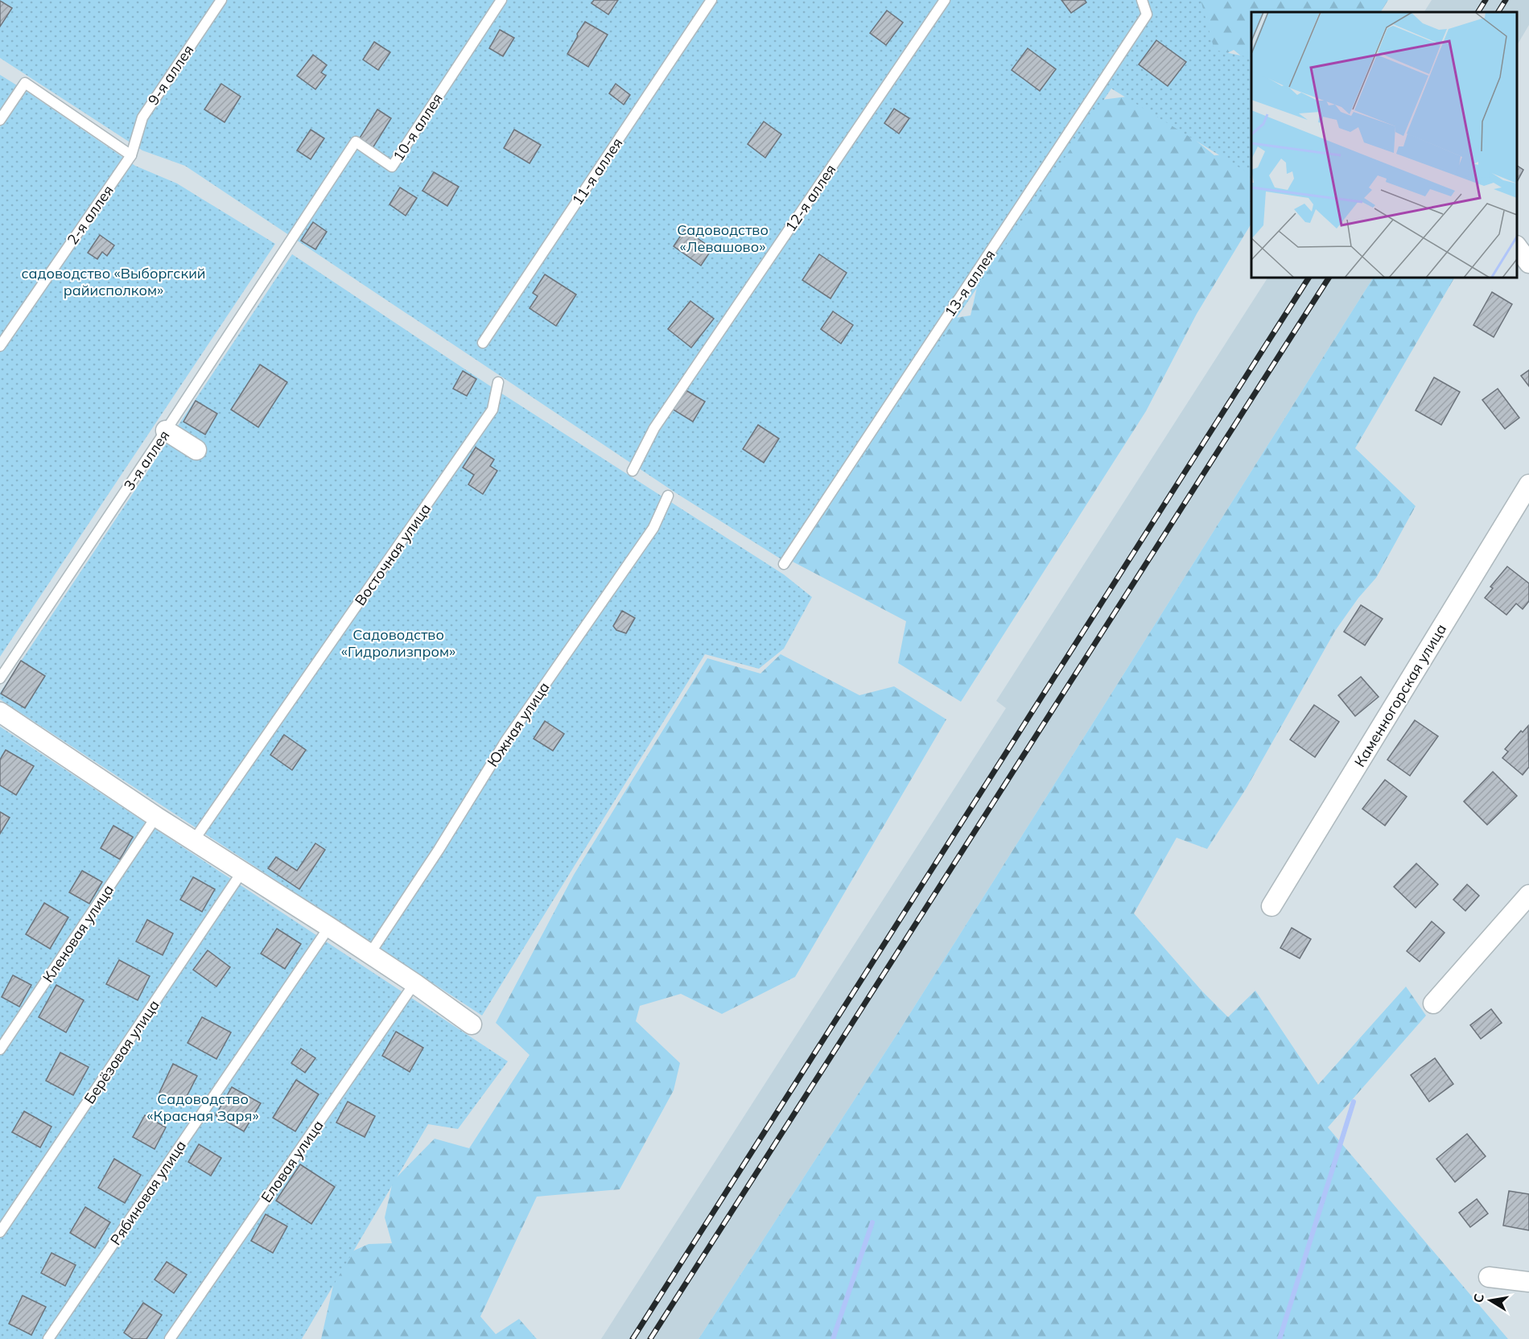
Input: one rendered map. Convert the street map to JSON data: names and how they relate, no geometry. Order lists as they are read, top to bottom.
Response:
{
  "streets": {
    "street": ["Каменногорская улица"],
    "lane": [
      "9-я аллея",
      "10-я аллея",
      "11-я аллея",
      "12-я аллея",
      "2-я аллея",
      "13-я аллея",
      "3-я аллея",
      "Восточная улица",
      "Южная улица",
      "Кленовая улица",
      "Берёзовая улица",
      "Еловая улица",
      "Рябиновая улица"
    ]
  },
  "crossings": [
    ["9-я аллея", "2-я аллея"],
    ["10-я аллея", "3-я аллея"]
  ],
  "parks": [
    "Садоводство «Левашово»",
    "садоводство «Выборгский райисполком»",
    "Садоводство «Гидролизпром»",
    "Садоводство «Красная Заря»"
  ],
  "north": "left"
}
